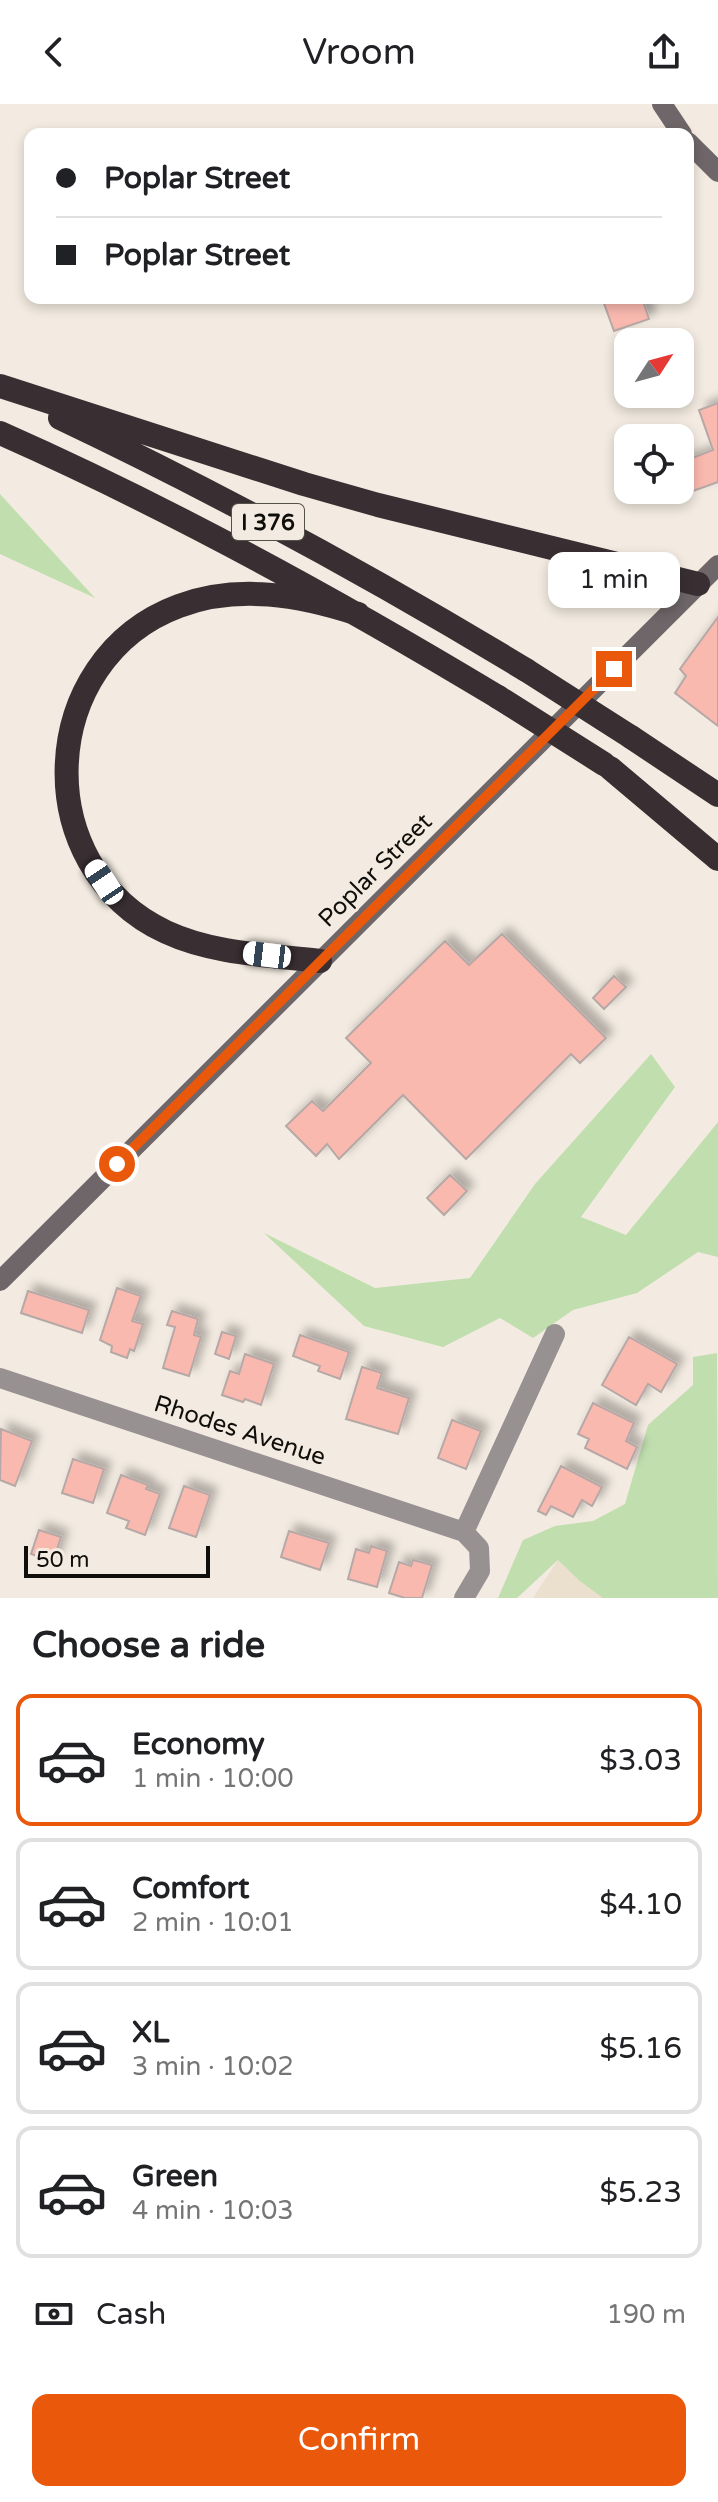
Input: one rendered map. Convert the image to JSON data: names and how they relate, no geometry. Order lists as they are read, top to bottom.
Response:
{
  "streets": {
    "highway": ["I 376"],
    "main road": ["Poplar Street"],
    "street": ["Rhodes Avenue"]
  },
  "scale_bar": "50 m",
  "north": "top right",
  "page": {
    "header": "Vroom",
    "banner": ["Poplar Street", "Poplar Street"],
    "bubble": "1 min",
    "scale": "50 m",
    "heading": "Choose a ride",
    "list": [
      {
        "name": "Economy",
        "note": "1 min · 10:00",
        "value": "$3.03"
      },
      {
        "name": "Comfort",
        "note": "2 min · 10:01",
        "value": "$4.10"
      },
      {
        "name": "XL",
        "note": "3 min · 10:02",
        "value": "$5.16"
      },
      {
        "name": "Green",
        "note": "4 min · 10:03",
        "value": "$5.23"
      }
    ],
    "pay": ["Cash", "190 m"],
    "buttons": "Confirm"
  }
}
